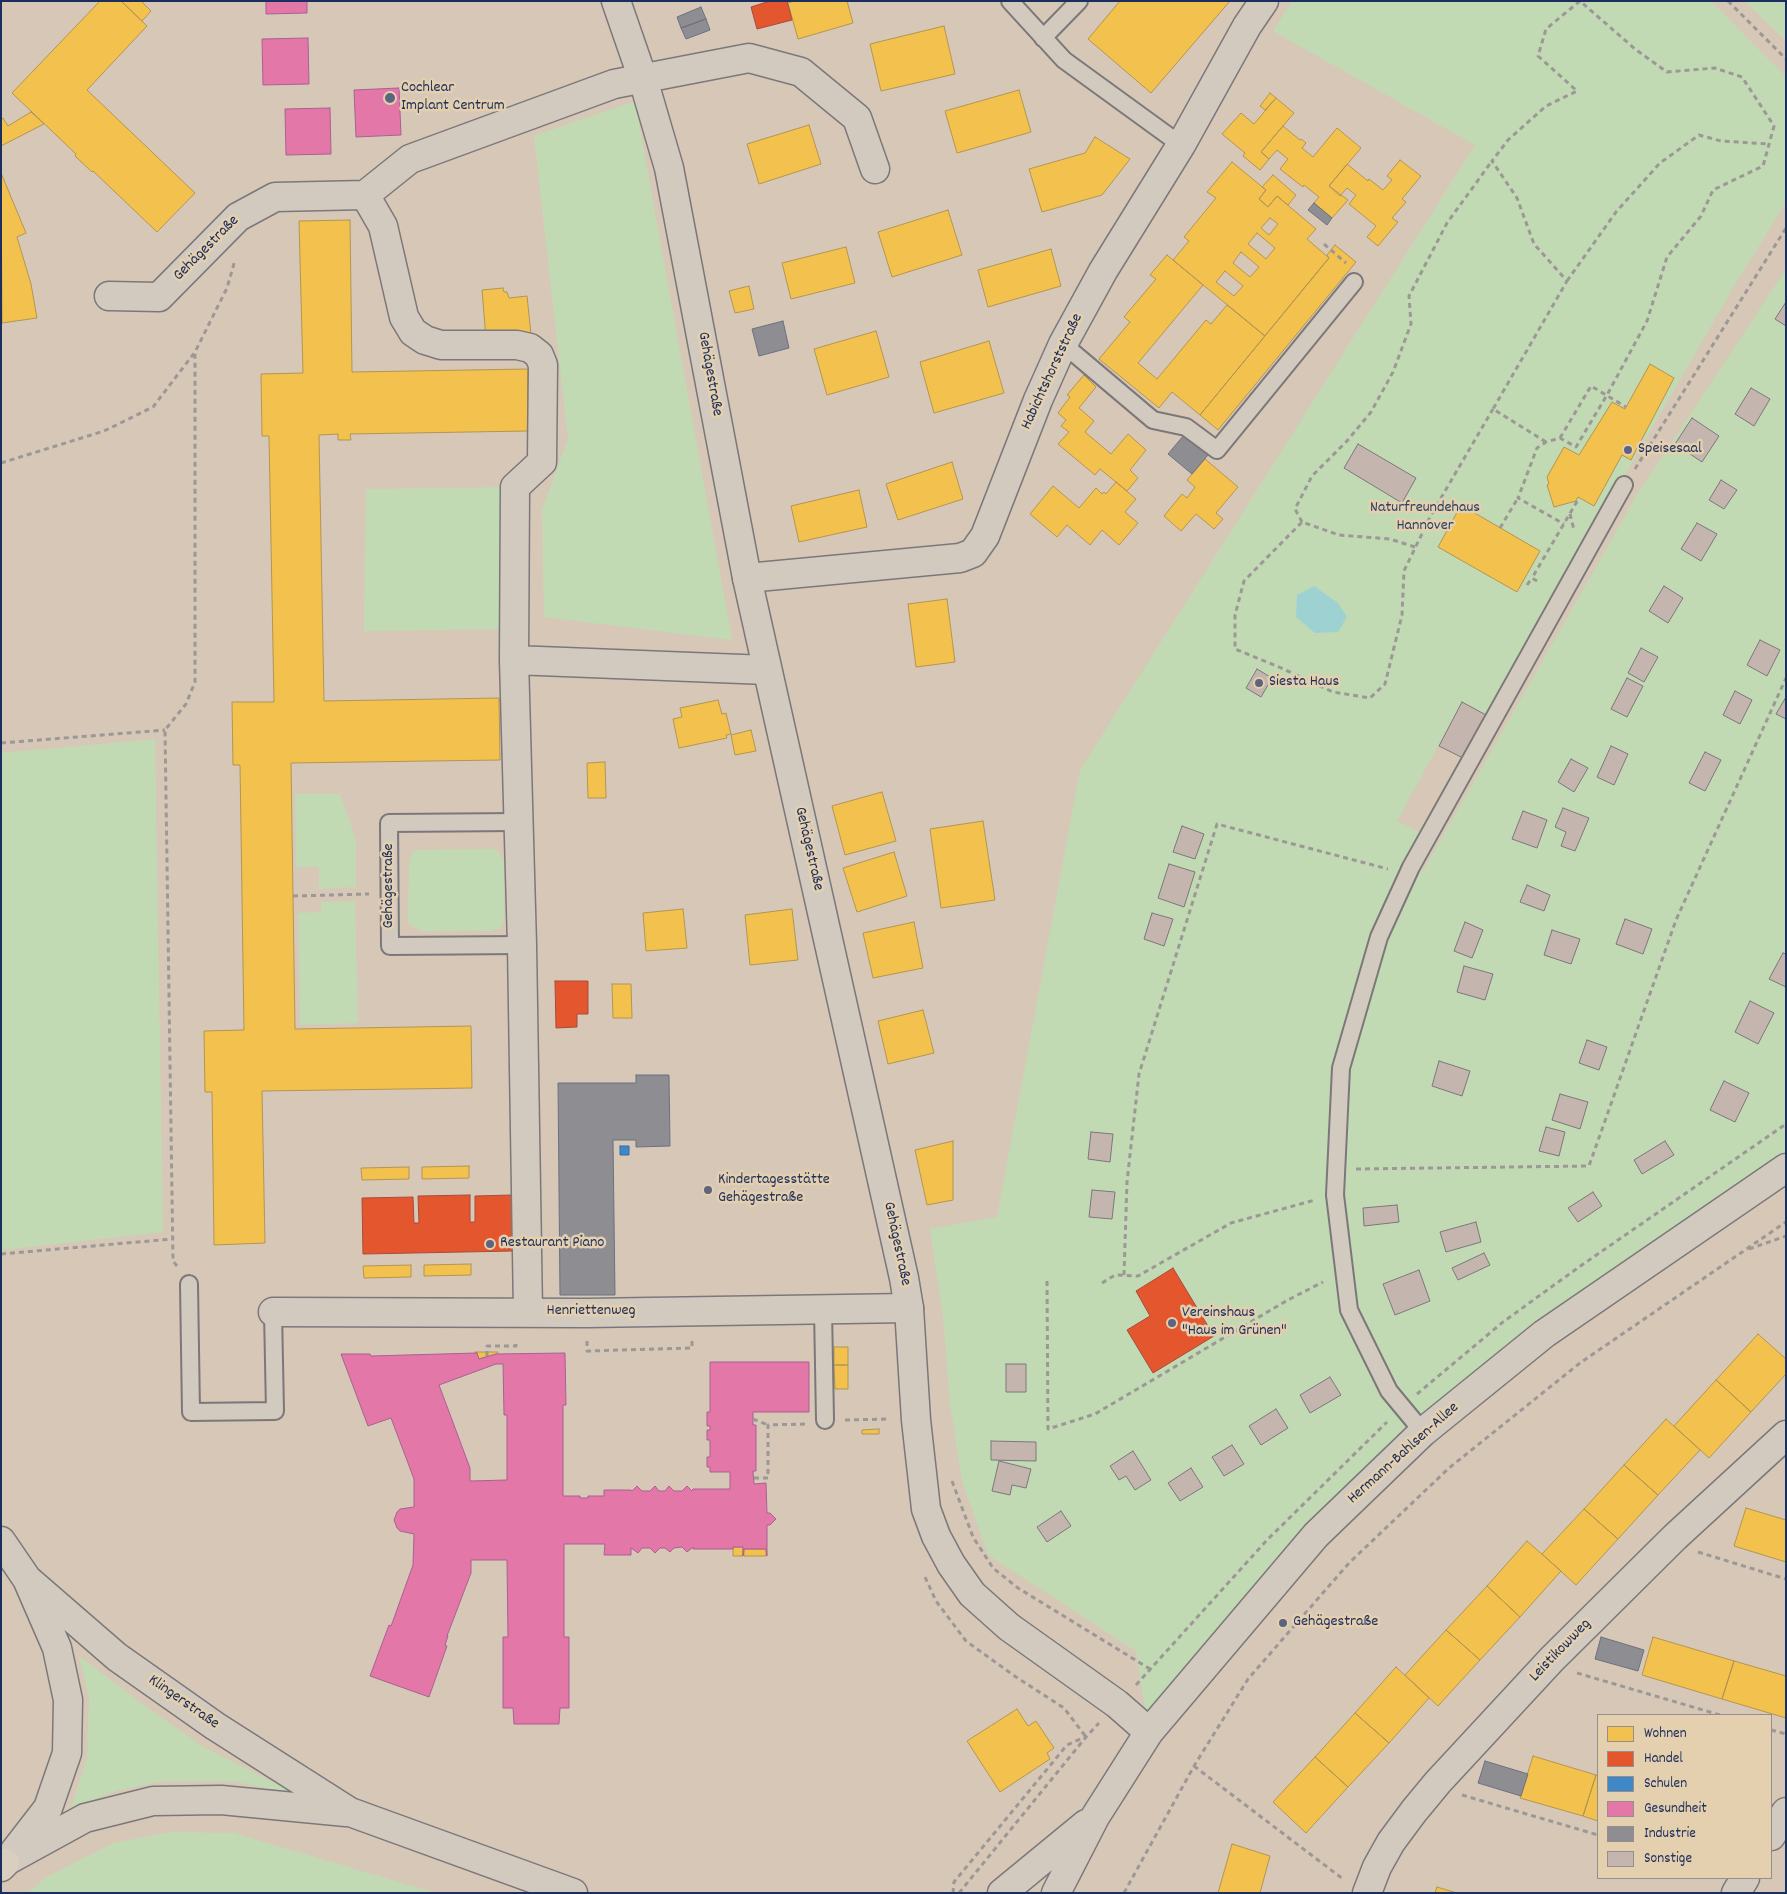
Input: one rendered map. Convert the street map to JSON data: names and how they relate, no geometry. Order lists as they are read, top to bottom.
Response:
{
  "streets": {
    "street": [
      "Gehägestraße",
      "Habichtshorststraße",
      "Henriettenweg",
      "Hermann-Bahlsen-Allee",
      "Leistikowweg",
      "Klingerstraße"
    ]
  },
  "crossings": [
    ["Gehägestraße", "Habichtshorststraße"],
    ["Gehägestraße", "Henriettenweg"],
    ["Gehägestraße", "Hermann-Bahlsen-Allee"]
  ],
  "parks": ["Naturfreundehaus Hannover"],
  "places": [
    "Cochlear Implant Centrum",
    "Speisesaal",
    "Siesta Haus",
    "Kindertagesstätte Gehägestraße",
    "Restaurant Piano",
    "Vereinshaus \"Haus im Grünen\"",
    "Gehägestraße"
  ],
  "legend": [
    "Wohnen",
    "Handel",
    "Schulen",
    "Gesundheit",
    "Industrie",
    "Sonstige"
  ]
}
